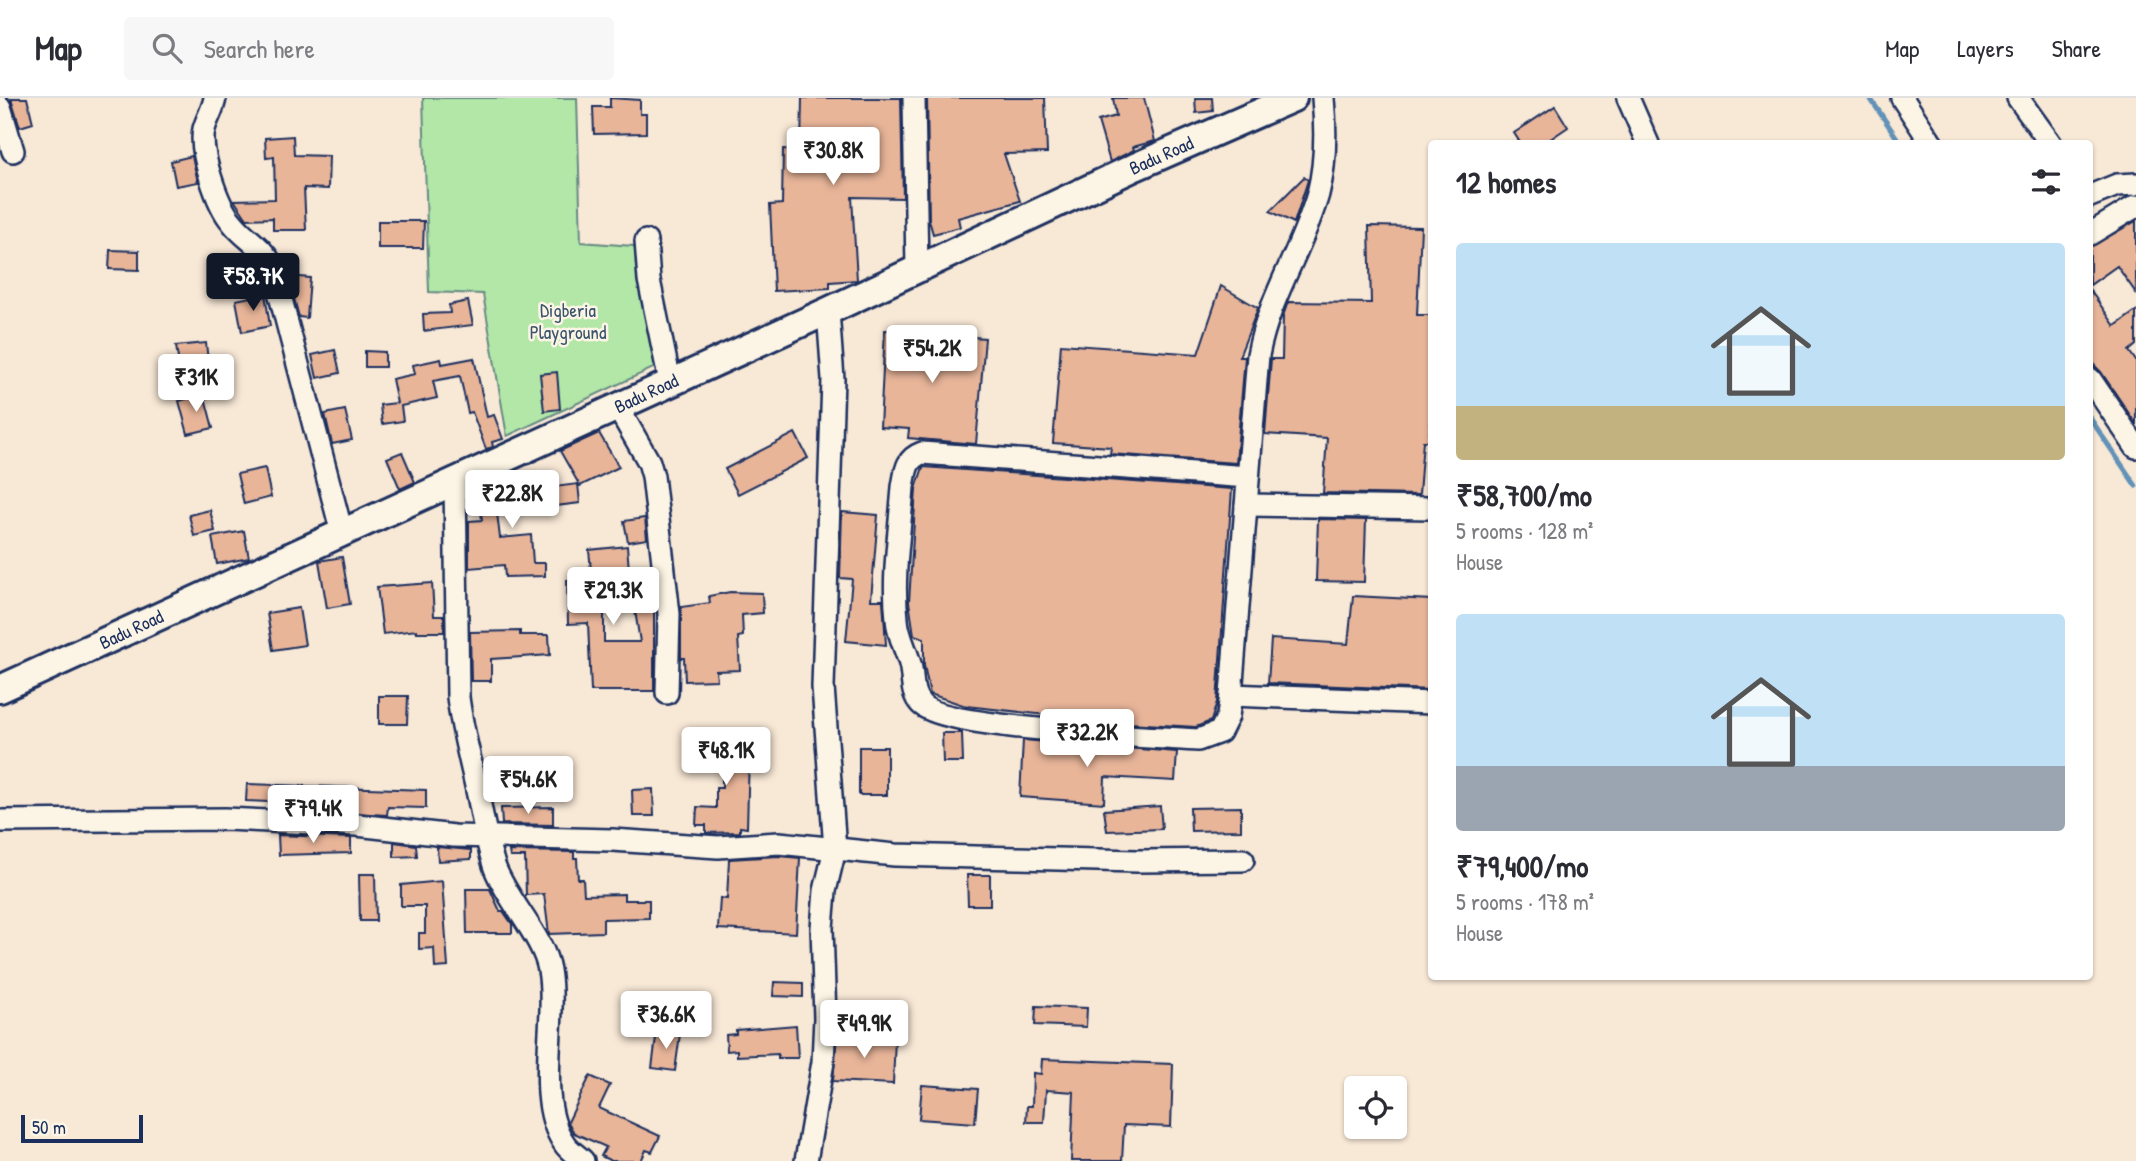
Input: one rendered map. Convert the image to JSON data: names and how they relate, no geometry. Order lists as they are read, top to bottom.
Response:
{
  "streets": {
    "main road": ["Badu Road"]
  },
  "parks": ["Digberia Playground"],
  "scale_bar": "50 m",
  "page": {
    "header": "Map",
    "search": "Search here",
    "nav": ["Map", "Layers", "Share"],
    "price": [
      "₹30.8K",
      "₹58.7K",
      "₹54.2K",
      "₹31K",
      "₹22.8K",
      "₹29.3K",
      "₹32.2K",
      "₹48.1K",
      "₹54.6K",
      "₹79.4K",
      "₹36.6K",
      "₹49.9K"
    ],
    "heading": "12 homes",
    "list": [
      {
        "name": "₹58,700/mo",
        "note": "5 rooms · 128 m² · House"
      },
      {
        "name": "₹79,400/mo",
        "note": "5 rooms · 178 m² · House"
      }
    ],
    "scale": "50 m"
  }
}
